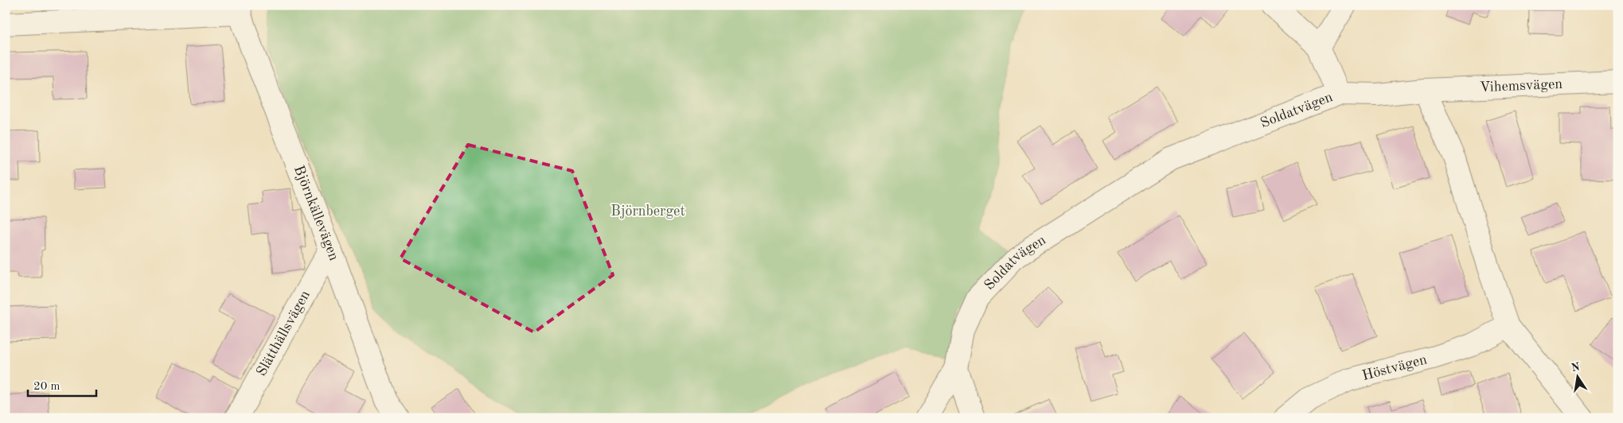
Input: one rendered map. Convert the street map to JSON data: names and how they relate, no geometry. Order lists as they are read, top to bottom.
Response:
{
  "streets": {
    "street": [
      "Vihemsvägen",
      "Soldatvägen",
      "Björnkällevägen",
      "Slätthällsvägen",
      "Höstvägen"
    ]
  },
  "crossings": [
    ["Vihemsvägen", "Soldatvägen"],
    ["Björnkällevägen", "Slätthällsvägen"]
  ],
  "parks": ["Björnberget"],
  "scale_bar": "20 m",
  "north": "top"
}
